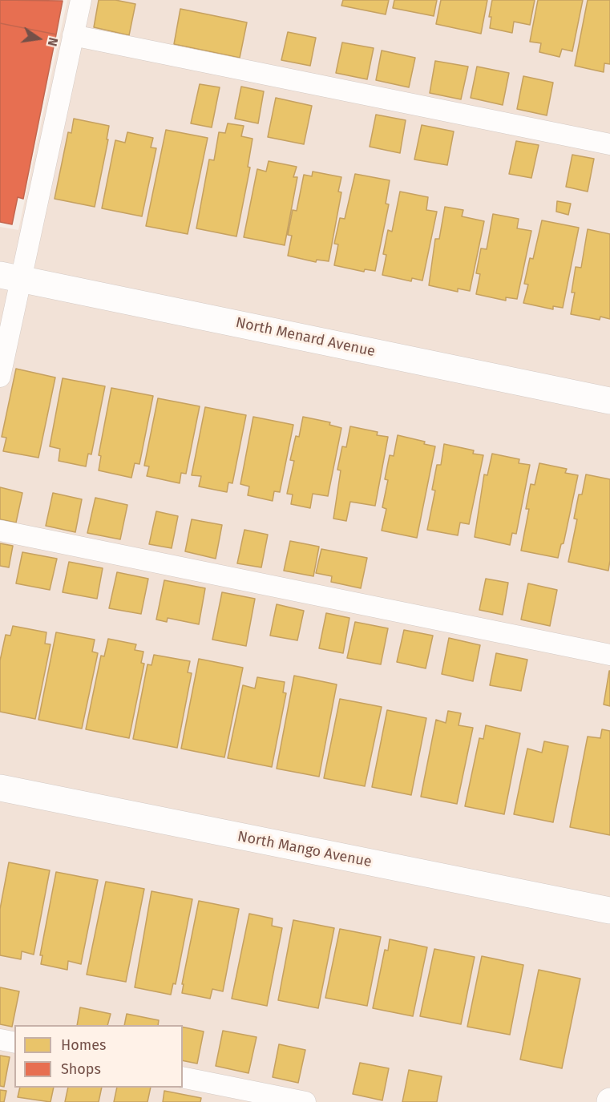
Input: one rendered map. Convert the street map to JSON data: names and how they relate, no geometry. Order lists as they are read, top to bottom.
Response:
{
  "streets": {
    "street": ["North Menard Avenue", "North Mango Avenue"]
  },
  "legend": ["Homes", "Shops"],
  "north": "right"
}
